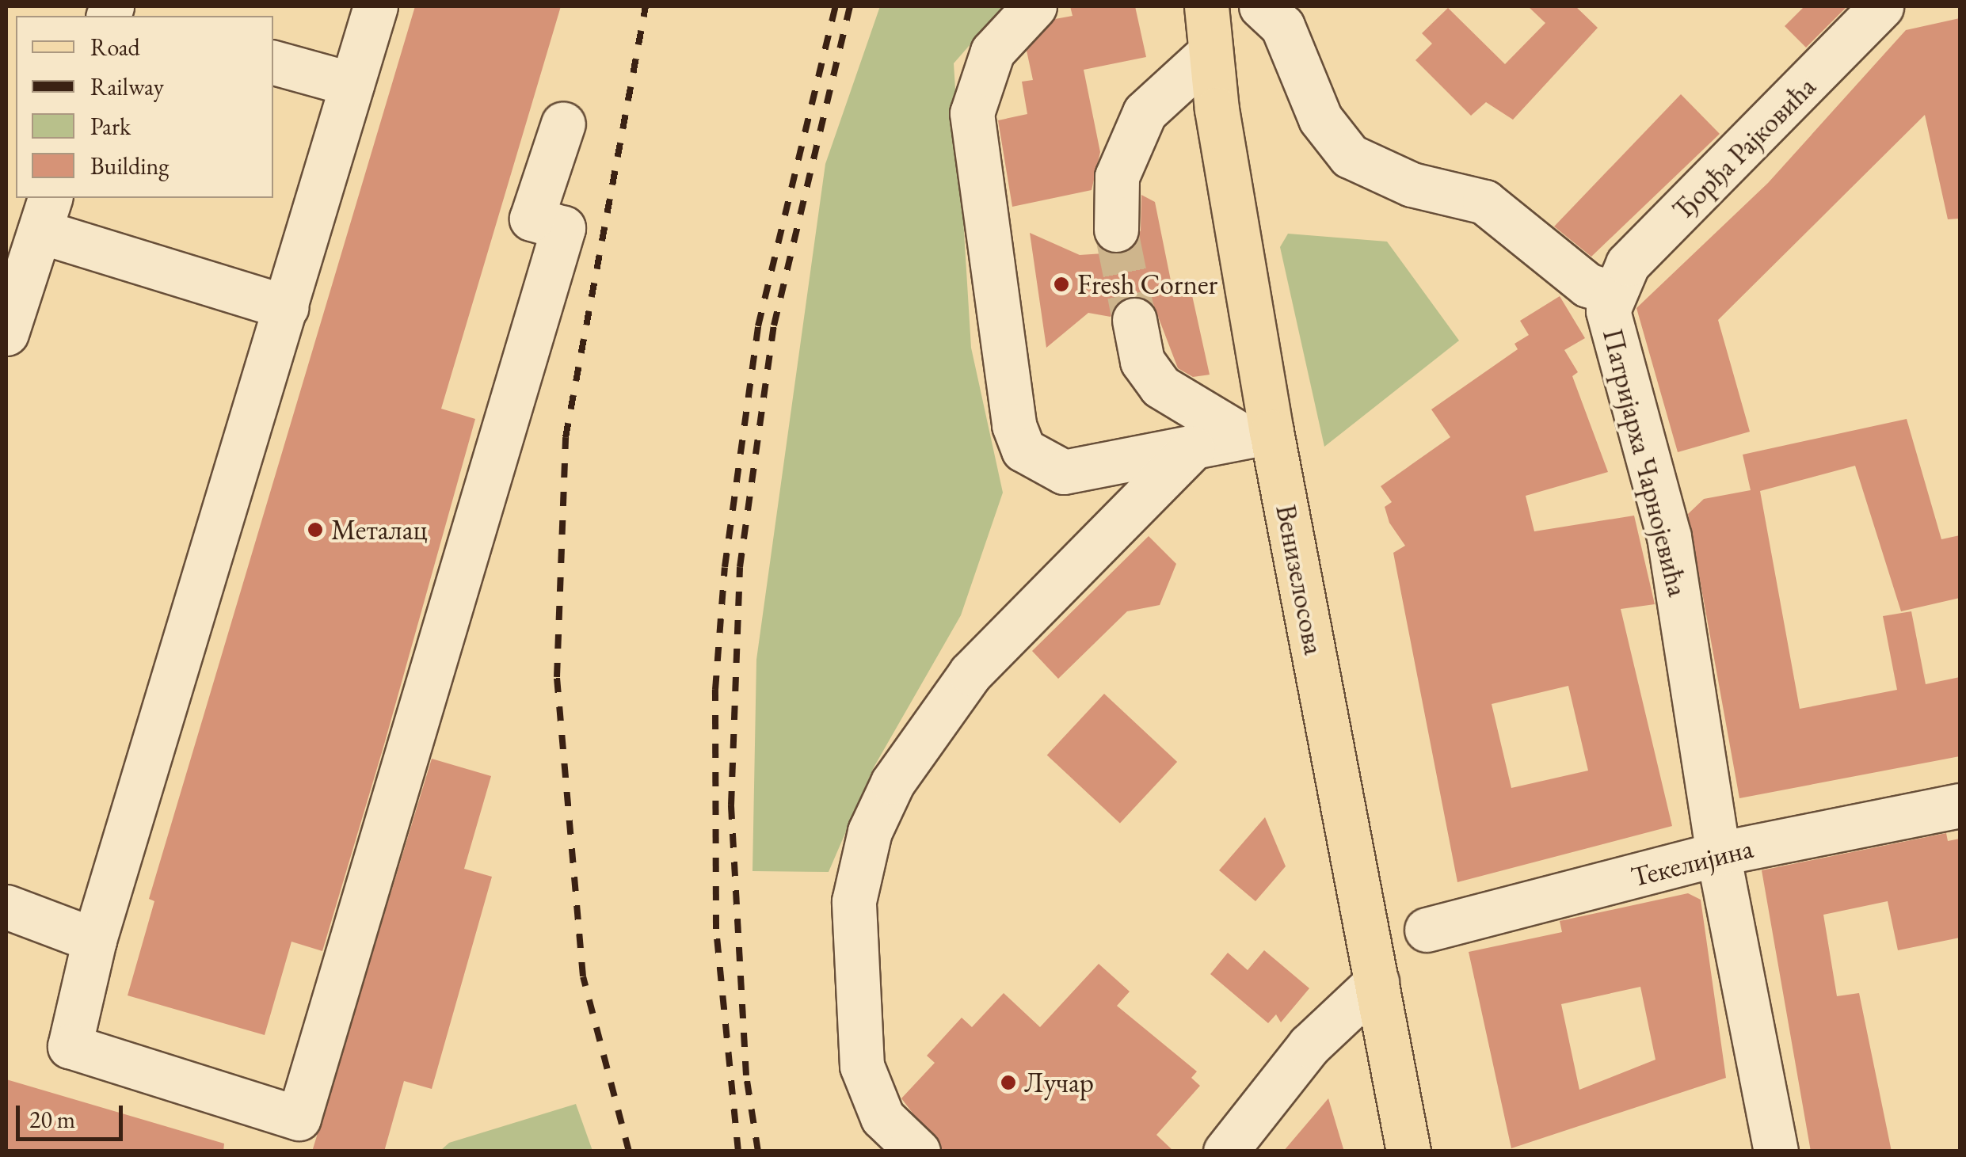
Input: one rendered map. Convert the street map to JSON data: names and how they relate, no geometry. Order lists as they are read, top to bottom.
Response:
{
  "streets": {
    "main road": ["Венизелосова"],
    "street": ["Ђорђа Рајковића", "Патријарха Чарнојевића", "Текелијина"]
  },
  "crossings": [
    ["Ђорђа Рајковића", "Патријарха Чарнојевића"],
    ["Патријарха Чарнојевића", "Текелијина"]
  ],
  "places": ["Fresh Corner", "Металац", "Лучар"],
  "legend": [
    "Road",
    "Railway",
    "Park",
    "Building"
  ],
  "scale_bar": "20 m"
}
